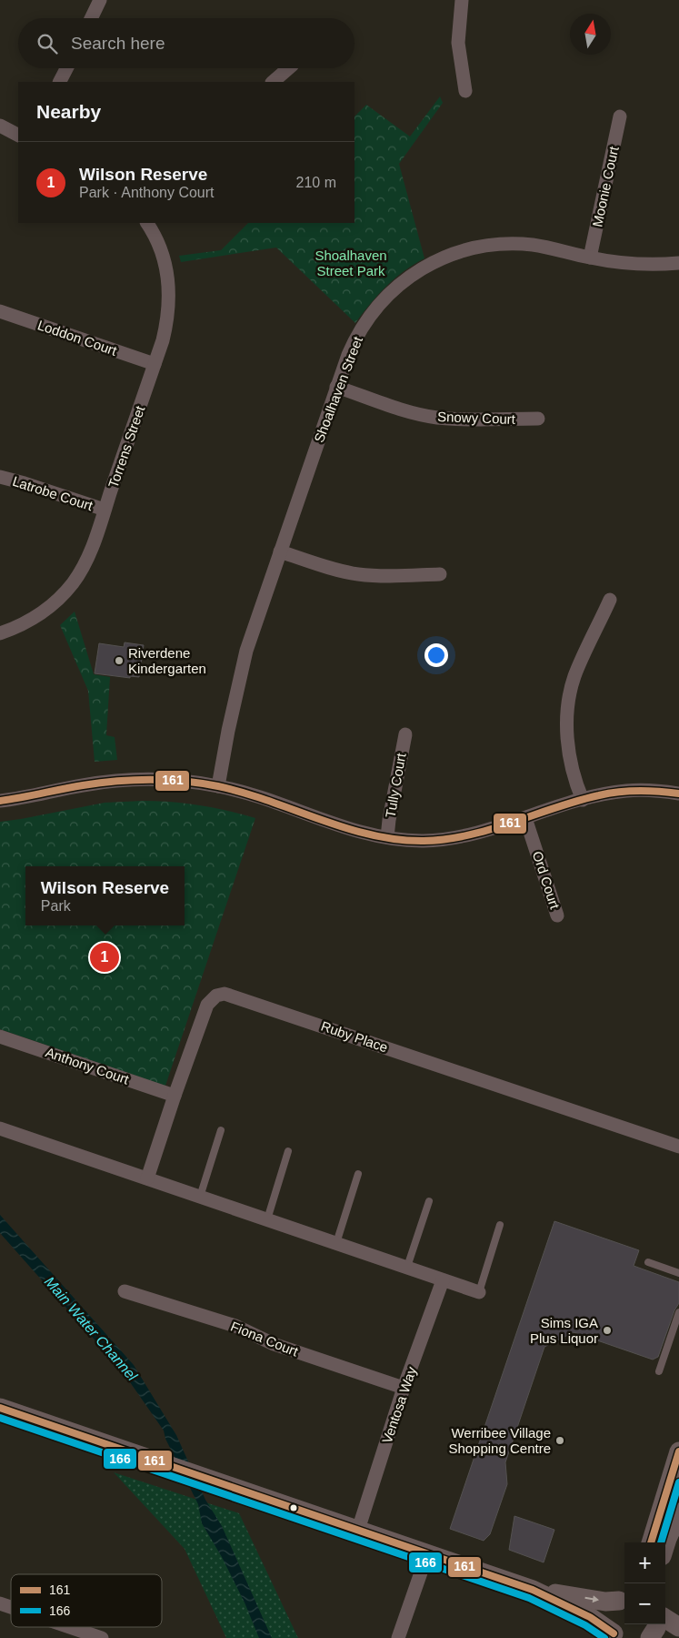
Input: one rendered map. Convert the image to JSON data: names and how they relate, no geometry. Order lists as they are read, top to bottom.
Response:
{
  "streets": {
    "street": [
      "Moonie Court",
      "Loddon Court",
      "Shoalhaven Street",
      "Snowy Court",
      "Torrens Street",
      "Latrobe Court",
      "Tully Court",
      "Ord Court",
      "Ruby Place",
      "Anthony Court",
      "Fiona Court",
      "Ventosa Way"
    ]
  },
  "crossings": [
    ["Moonie Court", "Shoalhaven Street"],
    ["Loddon Court", "Torrens Street"],
    ["Shoalhaven Street", "Snowy Court"],
    ["Torrens Street", "Latrobe Court"],
    ["Ruby Place", "Anthony Court"],
    ["Fiona Court", "Ventosa Way"]
  ],
  "water": ["Main Water Channel"],
  "parks": ["Shoalhaven Street Park"],
  "places": ["Riverdene Kindergarten", "Sims IGA Plus Liquor", "Werribee Village Shopping Centre"],
  "lines": ["transit line 161", "transit line 166"],
  "legend": ["161", "166"],
  "north": "top",
  "page": {
    "search": "Search here",
    "heading": "Nearby",
    "list": [
      {
        "mark": "1",
        "name": "Wilson Reserve",
        "note": "Park · Anthony Court",
        "value": "210 m"
      }
    ],
    "popup": ["Wilson Reserve", "Park"],
    "pins": "1",
    "map_buttons": ["+", "−"]
  }
}
